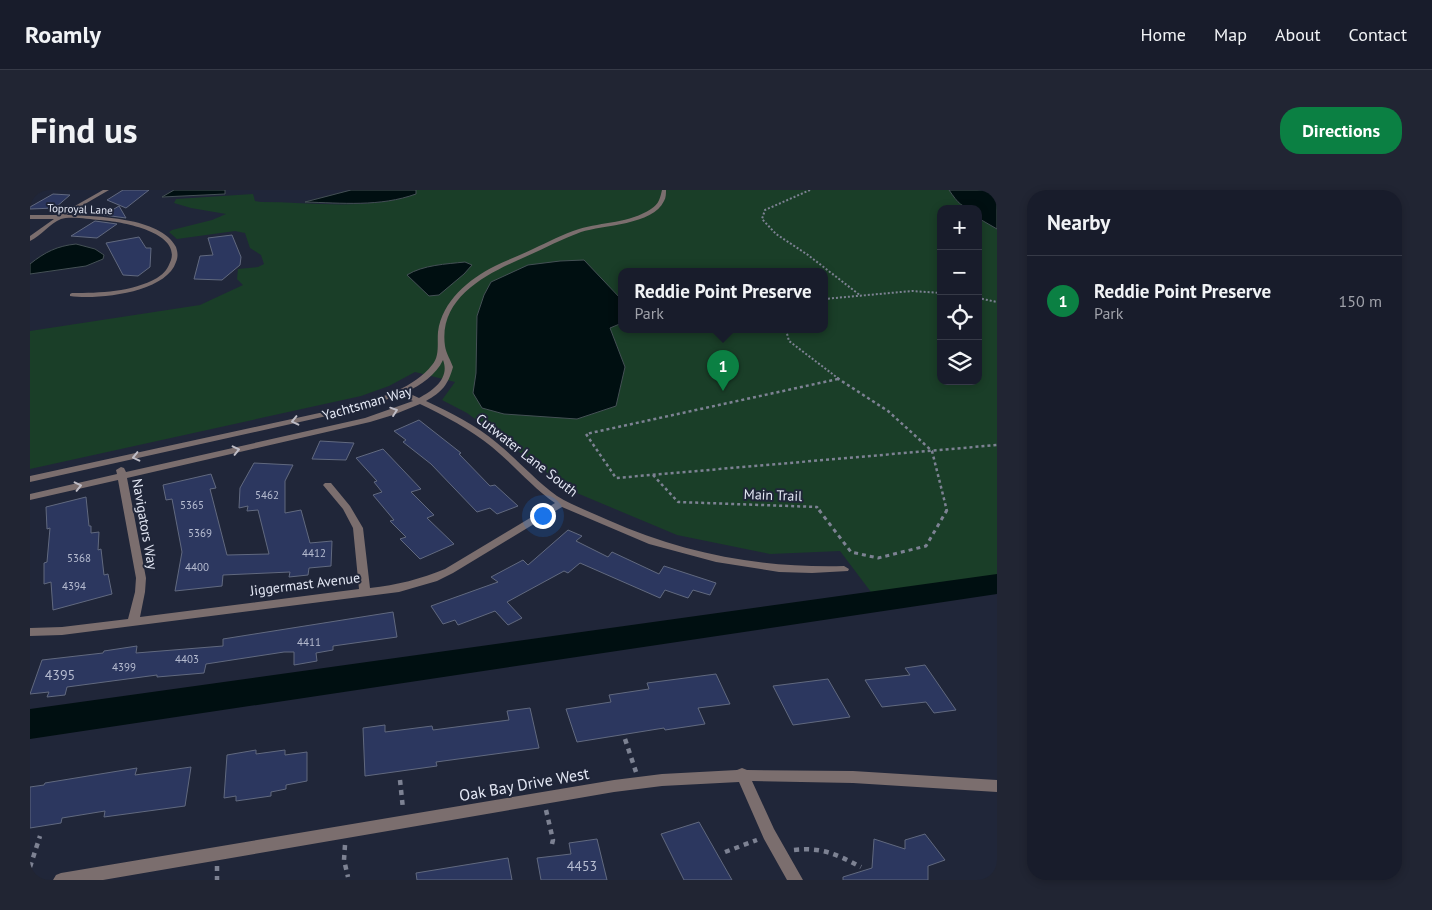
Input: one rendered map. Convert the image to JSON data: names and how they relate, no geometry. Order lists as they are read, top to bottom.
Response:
{
  "streets": {
    "street": [
      "Toproyal Lane",
      "Yachtsman Way",
      "Cutwater Lane South",
      "Navigators Way",
      "Jiggermast Avenue",
      "Oak Bay Drive West"
    ],
    "path": ["Main Trail"]
  },
  "crossings": [
    ["Yachtsman Way", "Cutwater Lane South"],
    ["Yachtsman Way", "Navigators Way"],
    ["Cutwater Lane South", "Jiggermast Avenue"],
    ["Navigators Way", "Jiggermast Avenue"]
  ],
  "house_numbers": [
    "5462",
    "5365",
    "5369",
    "4412",
    "5368",
    "4400",
    "4394",
    "4411",
    "4403",
    "4399",
    "4395",
    "4453"
  ],
  "page": {
    "header": "Roamly",
    "nav": [
      "Home",
      "Map",
      "About",
      "Contact"
    ],
    "title": "Find us",
    "buttons": "Directions",
    "heading": "Nearby",
    "map_buttons": ["+", "−"],
    "list": [
      {
        "mark": "1",
        "name": "Reddie Point Preserve",
        "note": "Park",
        "value": "150 m"
      }
    ],
    "popup": ["Reddie Point Preserve", "Park"],
    "pins": "1"
  }
}
